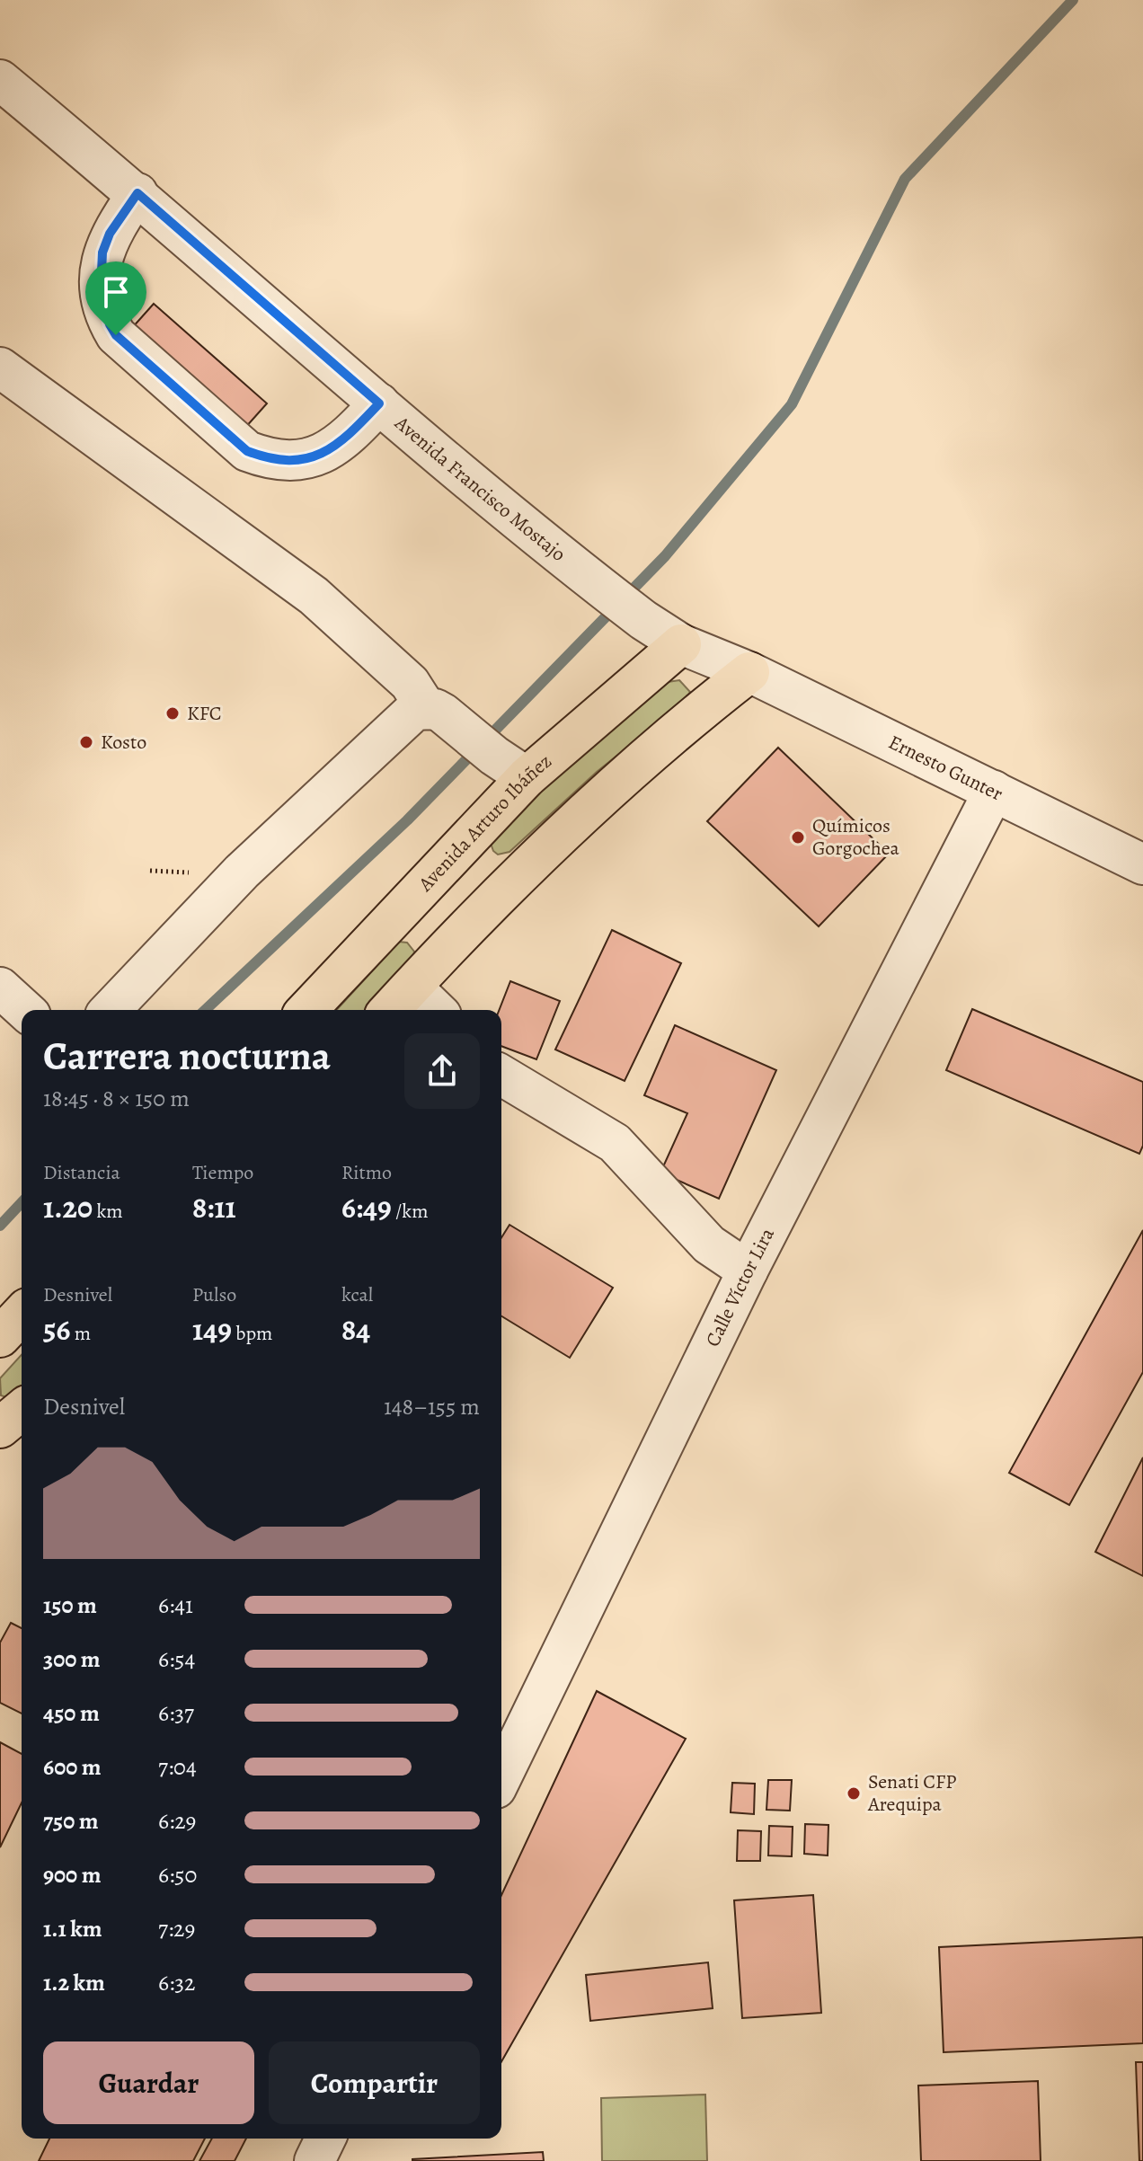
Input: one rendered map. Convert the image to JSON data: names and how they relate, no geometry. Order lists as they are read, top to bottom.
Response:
{
  "streets": {
    "main road": ["Avenida Arturo Ibáñez"],
    "street": ["Avenida Francisco Mostajo", "Ernesto Gunter", "Calle Víctor Lira"]
  },
  "crossings": [
    ["Avenida Francisco Mostajo", "Ernesto Gunter"],
    ["Avenida Francisco Mostajo", "Avenida Arturo Ibáñez"],
    ["Ernesto Gunter", "Calle Víctor Lira"]
  ],
  "places": [
    "KFC",
    "Kosto",
    "Químicos Gorgochea",
    "Senati CFP Arequipa"
  ],
  "page": {
    "heading": ["Carrera nocturna", "18:45 · 8 × 150 m"],
    "stats": [
      ["Distancia", "1.20 km"],
      ["Tiempo", "8:11"],
      ["Ritmo", "6:49 /km"],
      ["Desnivel", "56 m"],
      ["Pulso", "149 bpm"],
      ["kcal", "84"]
    ],
    "chart": ["Desnivel", "148–155 m"],
    "list": [
      {
        "name": "150 m",
        "note": "6:41"
      },
      {
        "name": "300 m",
        "note": "6:54"
      },
      {
        "name": "450 m",
        "note": "6:37"
      },
      {
        "name": "600 m",
        "note": "7:04"
      },
      {
        "name": "750 m",
        "note": "6:29"
      },
      {
        "name": "900 m",
        "note": "6:50"
      },
      {
        "name": "1.1 km",
        "note": "7:29"
      },
      {
        "name": "1.2 km",
        "note": "6:32"
      }
    ],
    "buttons": ["Guardar", "Compartir"]
  }
}
